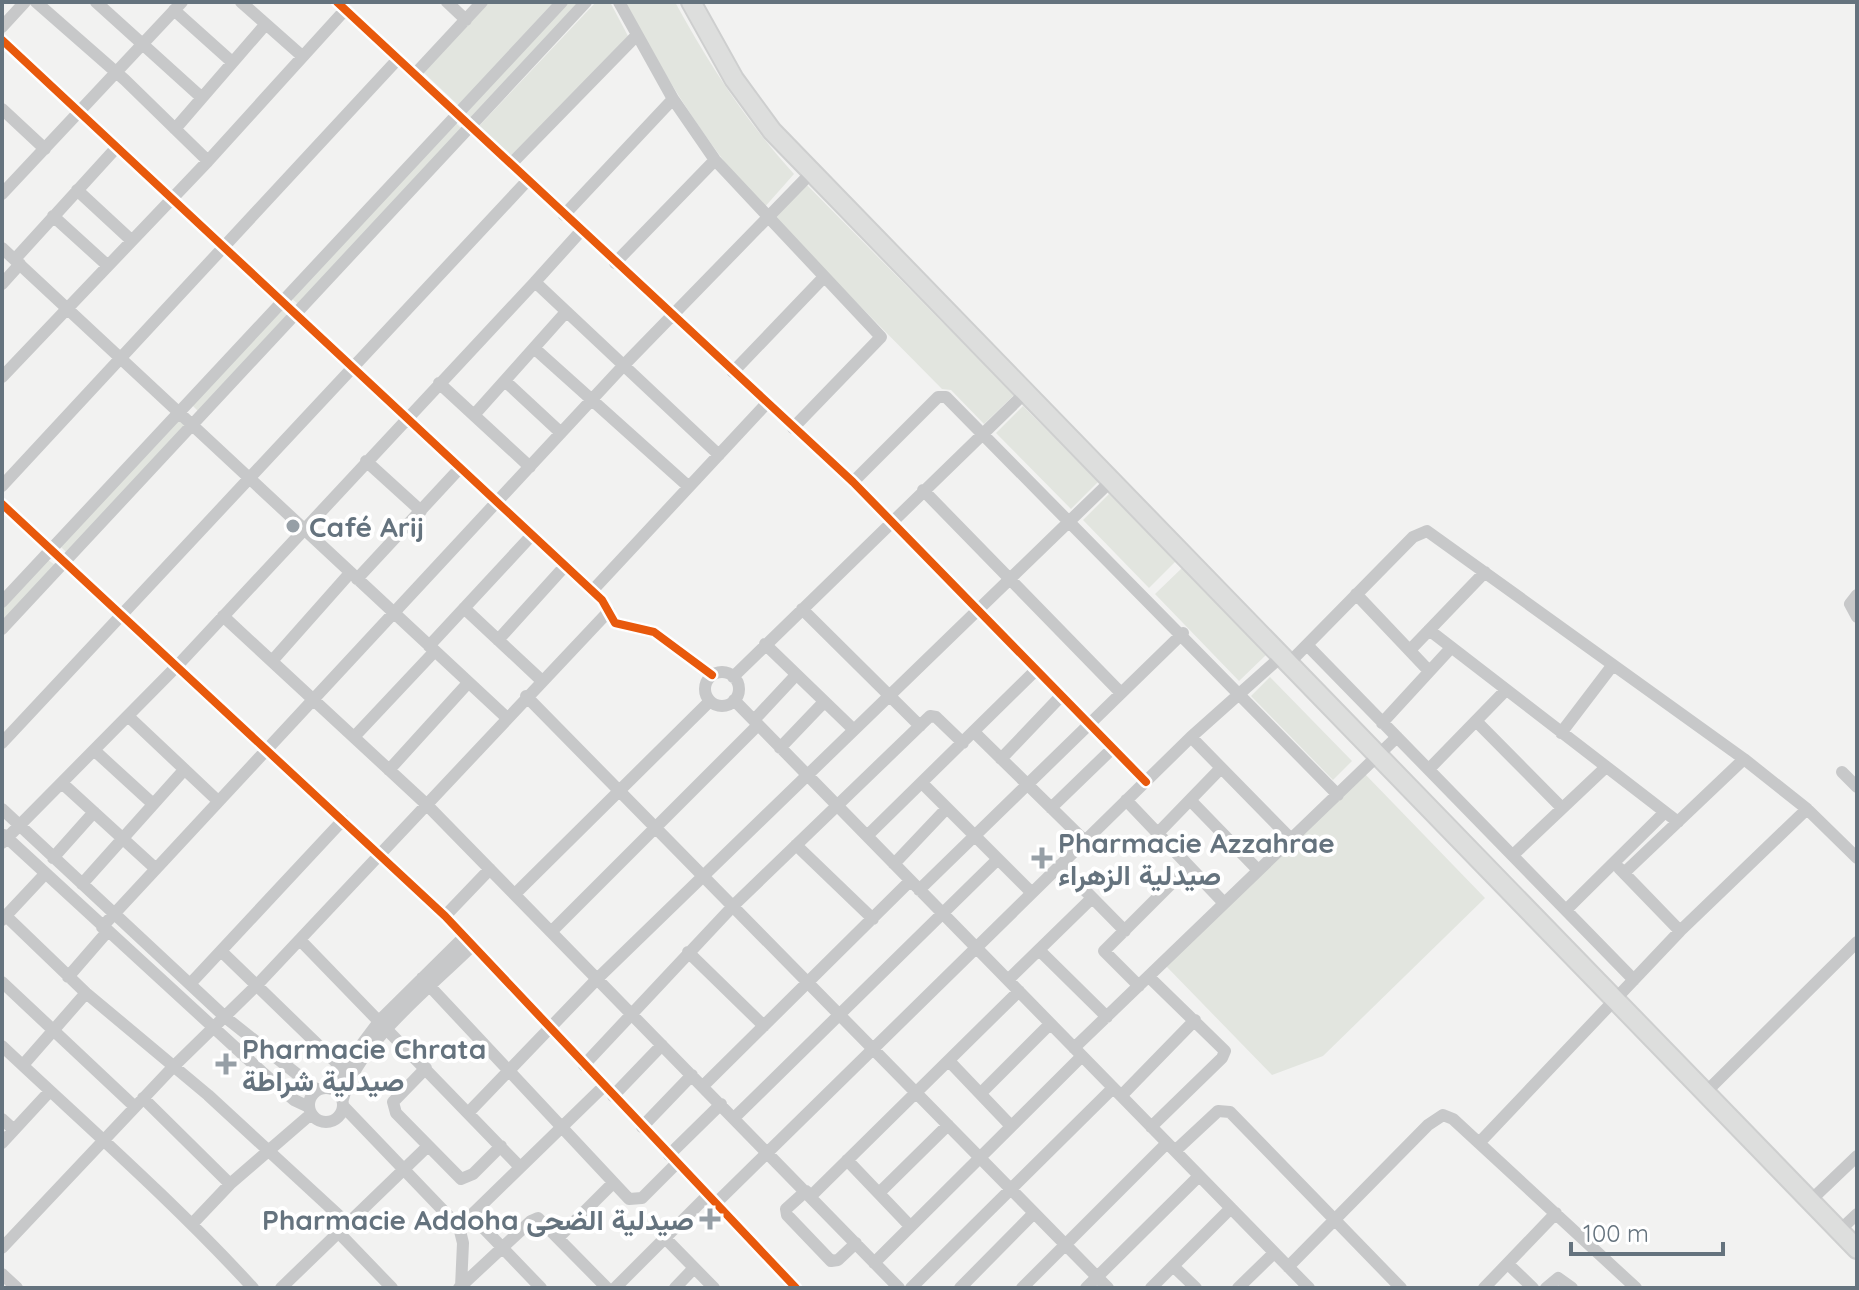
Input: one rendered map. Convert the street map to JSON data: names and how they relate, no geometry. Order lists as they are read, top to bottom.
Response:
{
  "places": {
    "other": ["Café Arij"],
    "health": ["Pharmacie Azzahrae صيدلية الزهراء", "Pharmacie Chrata صيدلية شراطة", "Pharmacie Addoha صيدلية الضحى"]
  },
  "scale_bar": "100 m"
}
